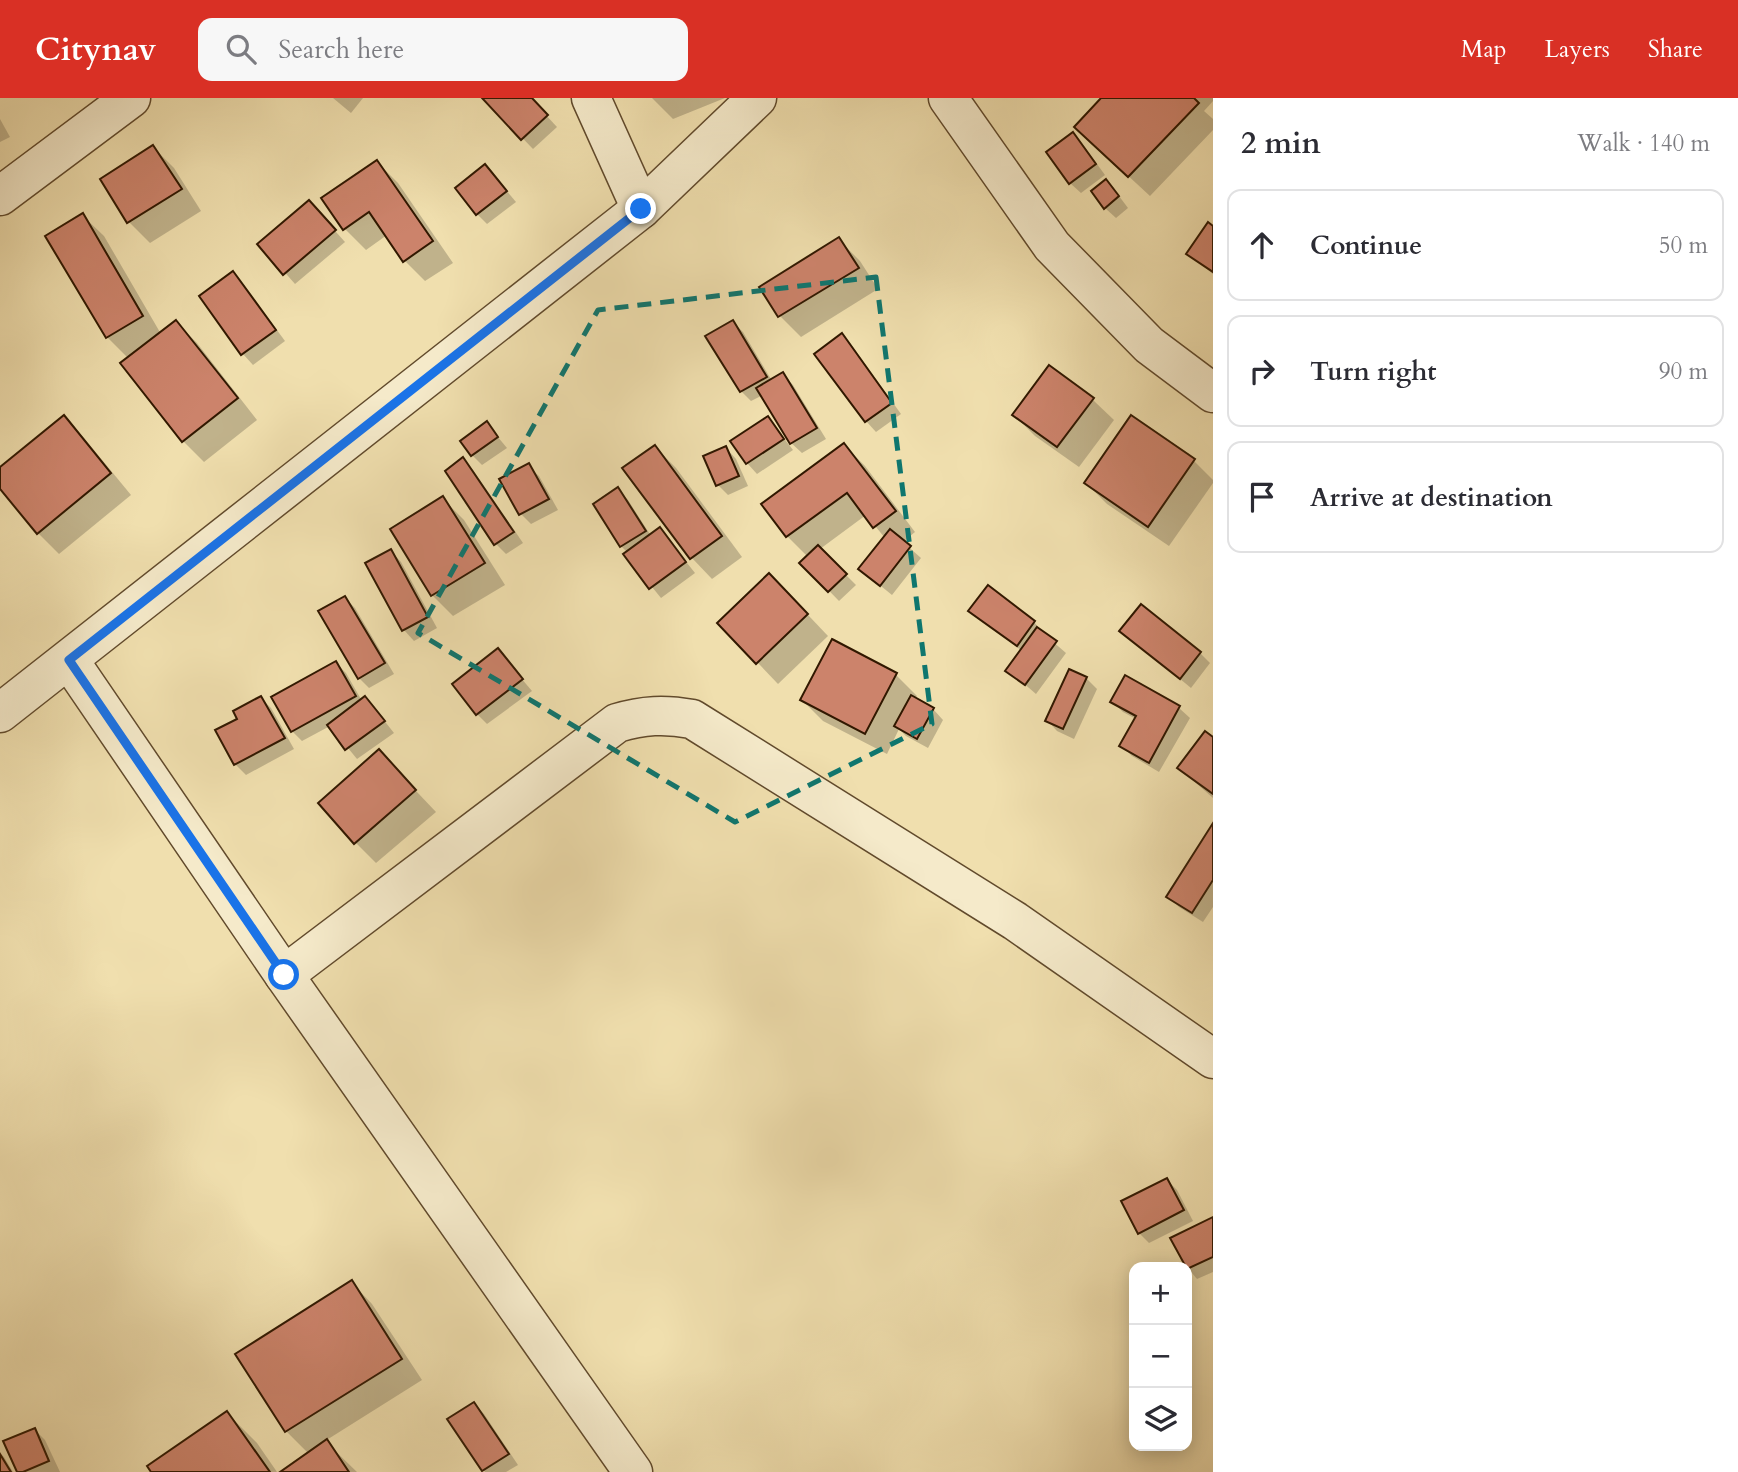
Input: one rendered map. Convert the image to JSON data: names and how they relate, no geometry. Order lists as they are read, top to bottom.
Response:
{
  "page": {
    "header": "Citynav",
    "search": "Search here",
    "nav": ["Map", "Layers", "Share"],
    "heading": ["2 min", "Walk · 140 m"],
    "list": [
      ["Continue", "50 m"],
      ["Turn right", "90 m"],
      "Arrive at destination"
    ],
    "map_buttons": ["+", "−"]
  }
}
